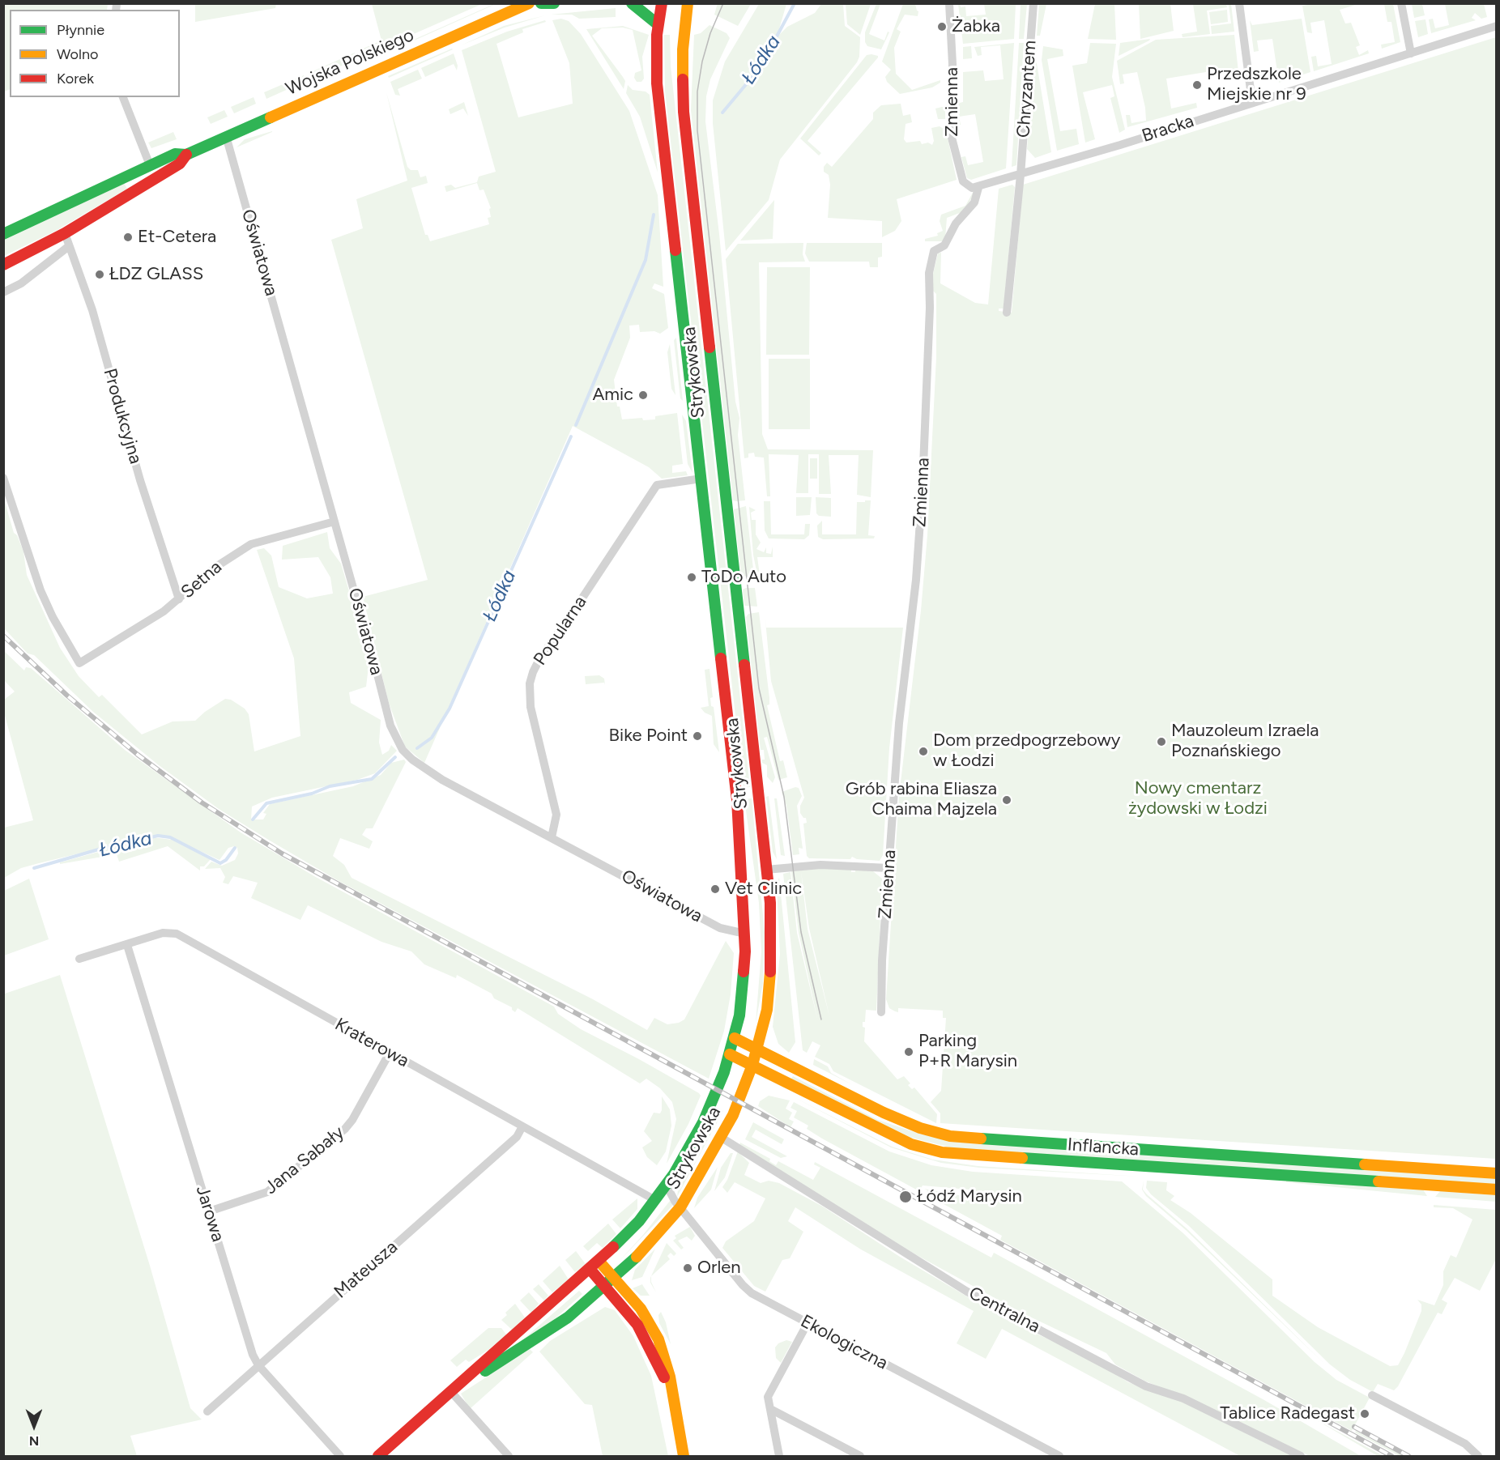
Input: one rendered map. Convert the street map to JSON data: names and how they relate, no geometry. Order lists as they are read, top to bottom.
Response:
{
  "streets": {
    "main road": ["Wojska Polskiego", "Strykowska", "Inflancka"],
    "street": [
      "Chryzantem",
      "Zmienna",
      "Bracka",
      "Oświatowa",
      "Produkcyjna",
      "Setna",
      "Popularna",
      "Kraterowa",
      "Jana Sabały",
      "Jarowa",
      "Mateusza",
      "Centralna",
      "Ekologiczna"
    ]
  },
  "crossings": [
    ["Wojska Polskiego", "Oświatowa"],
    ["Wojska Polskiego", "Produkcyjna"],
    ["Chryzantem", "Bracka"],
    ["Zmienna", "Bracka"],
    ["Oświatowa", "Strykowska"],
    ["Oświatowa", "Setna"],
    ["Oświatowa", "Popularna"],
    ["Strykowska", "Popularna"],
    ["Strykowska", "Kraterowa"],
    ["Strykowska", "Inflancka"],
    ["Strykowska", "Centralna"],
    ["Strykowska", "Ekologiczna"],
    ["Produkcyjna", "Setna"],
    ["Kraterowa", "Jana Sabały"],
    ["Kraterowa", "Jarowa"],
    ["Kraterowa", "Mateusza"],
    ["Jana Sabały", "Jarowa"],
    ["Jarowa", "Mateusza"]
  ],
  "water": ["Łódka"],
  "parks": ["Nowy cmentarz żydowski w Łodzi"],
  "places": [
    "Żabka",
    "Przedszkole Miejskie nr 9",
    "Et-Cetera",
    "ŁDZ GLASS",
    "Amic",
    "ToDo Auto",
    "Bike Point",
    "Mauzoleum Izraela Poznańskiego",
    "Dom przedpogrzebowy w Łodzi",
    "Grób rabina Eliasza Chaima Majzela",
    "Vet Clinic",
    "Parking P+R Marysin",
    "Łódź Marysin",
    "Orlen",
    "Tablice Radegast"
  ],
  "legend": ["Płynnie", "Wolno", "Korek"],
  "north": "bottom"
}
